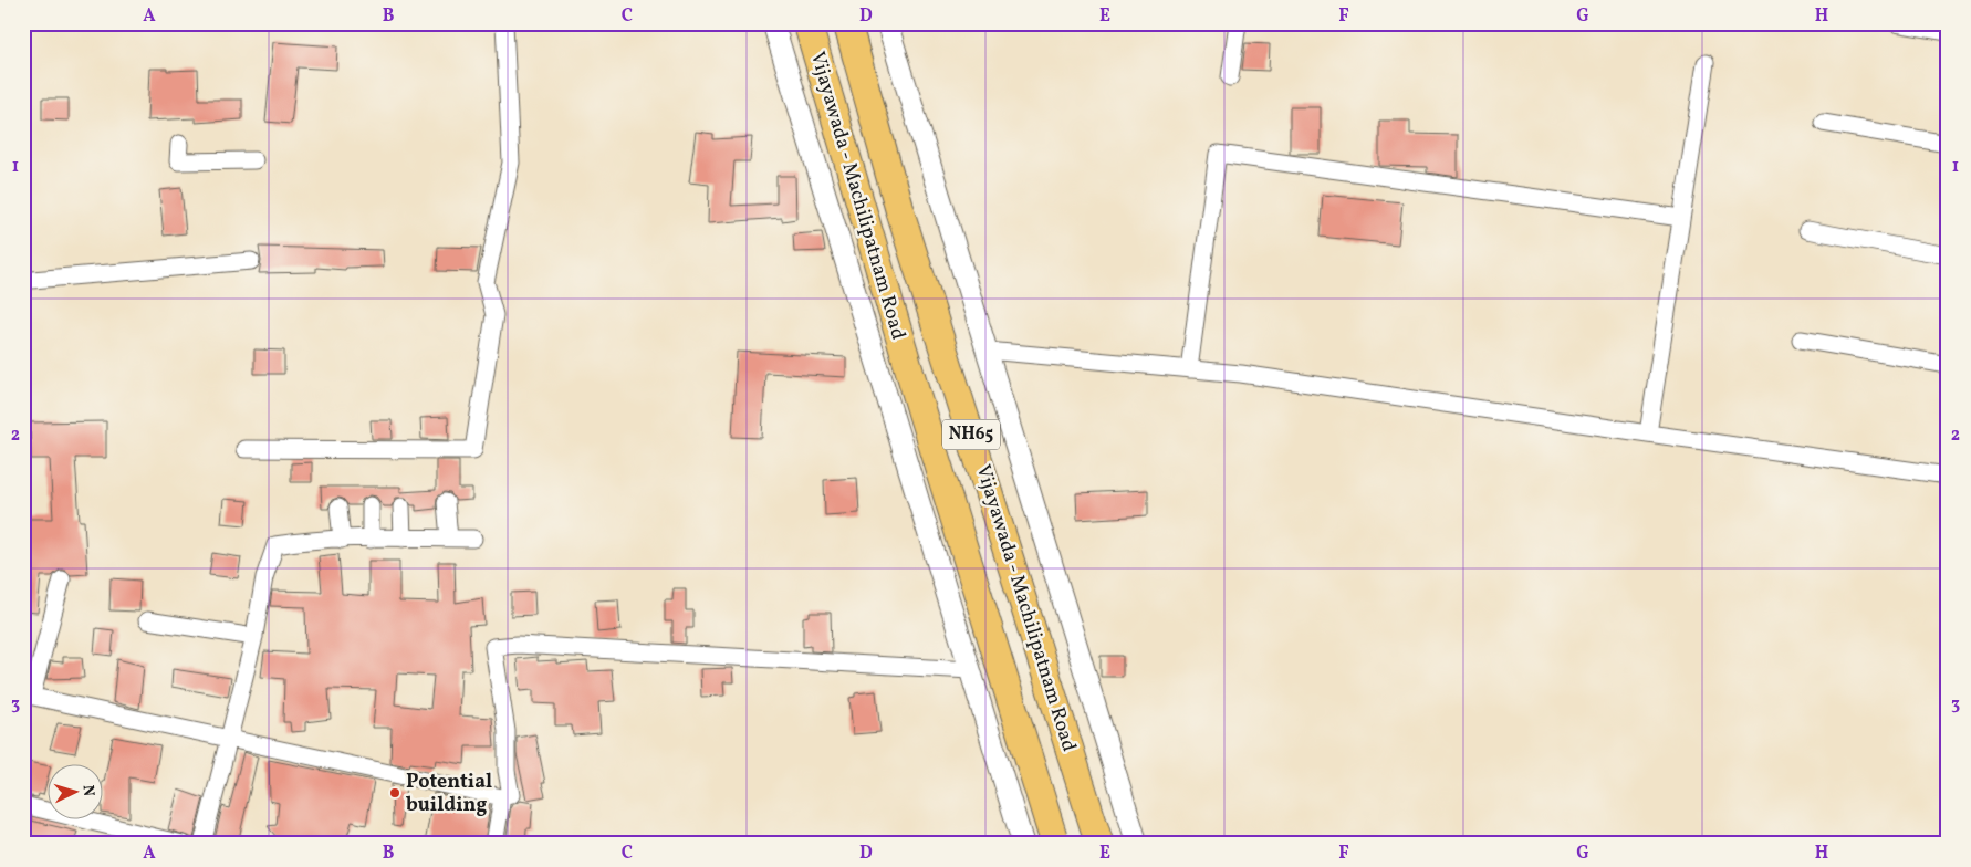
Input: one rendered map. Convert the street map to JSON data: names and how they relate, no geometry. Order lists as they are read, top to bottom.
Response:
{
  "streets": {
    "highway": ["Vijayawada - Machilipatnam Road", "NH65"]
  },
  "places": ["Potential building"],
  "north": "right",
  "grid": {
    "columns": [
      "A",
      "B",
      "C",
      "D",
      "E",
      "F",
      "G",
      "H"
    ],
    "rows": ["1", "2", "3"]
  }
}
